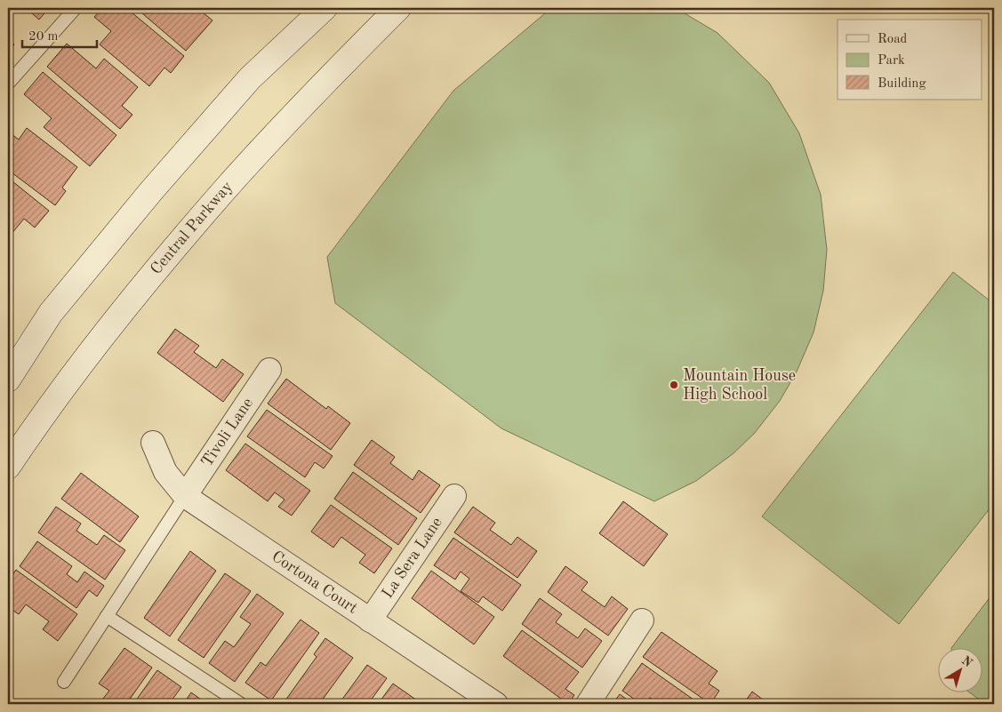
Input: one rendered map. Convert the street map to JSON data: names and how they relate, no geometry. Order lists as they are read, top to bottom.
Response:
{
  "streets": {
    "main road": ["Central Parkway"],
    "street": ["Tivoli Lane", "La Sera Lane", "Cortona Court"]
  },
  "crossings": [
    ["Tivoli Lane", "Cortona Court"],
    ["La Sera Lane", "Cortona Court"]
  ],
  "places": ["Mountain House High School"],
  "legend": ["Road", "Park", "Building"],
  "scale_bar": "20 m",
  "north": "top right"
}
